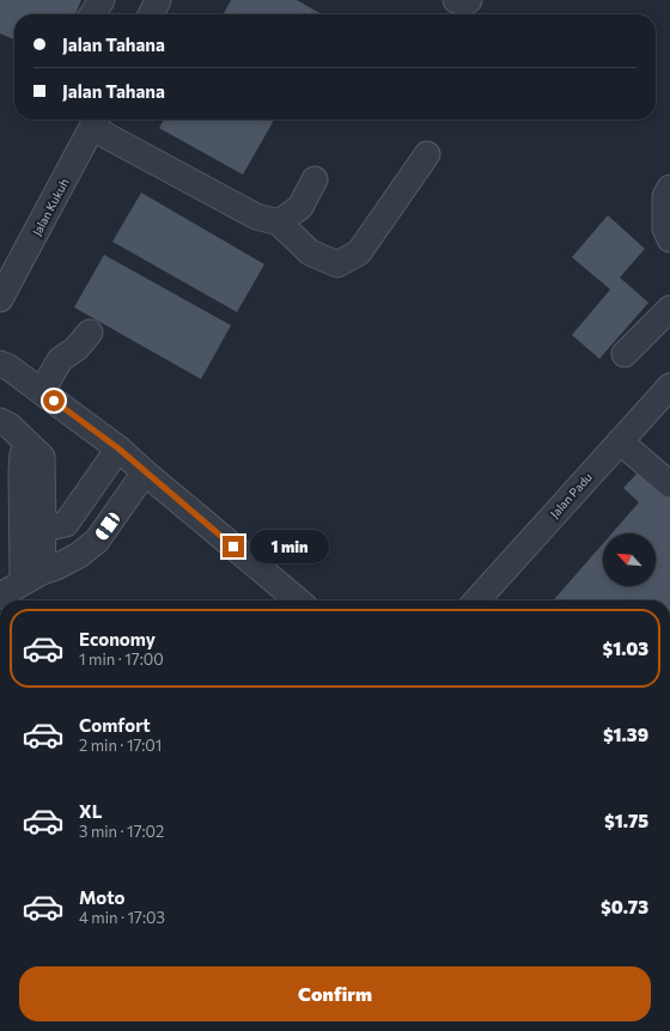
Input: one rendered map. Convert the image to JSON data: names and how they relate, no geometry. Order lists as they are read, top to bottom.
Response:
{
  "streets": {
    "street": ["Jalan Kukuh", "Jalan Padu"]
  },
  "north": "top left",
  "page": {
    "banner": ["Jalan Tahana", "Jalan Tahana"],
    "bubble": "1 min",
    "list": [
      {
        "name": "Economy",
        "note": "1 min · 17:00",
        "value": "$1.03"
      },
      {
        "name": "Comfort",
        "note": "2 min · 17:01",
        "value": "$1.39"
      },
      {
        "name": "XL",
        "note": "3 min · 17:02",
        "value": "$1.75"
      },
      {
        "name": "Moto",
        "note": "4 min · 17:03",
        "value": "$0.73"
      }
    ],
    "buttons": "Confirm"
  }
}
